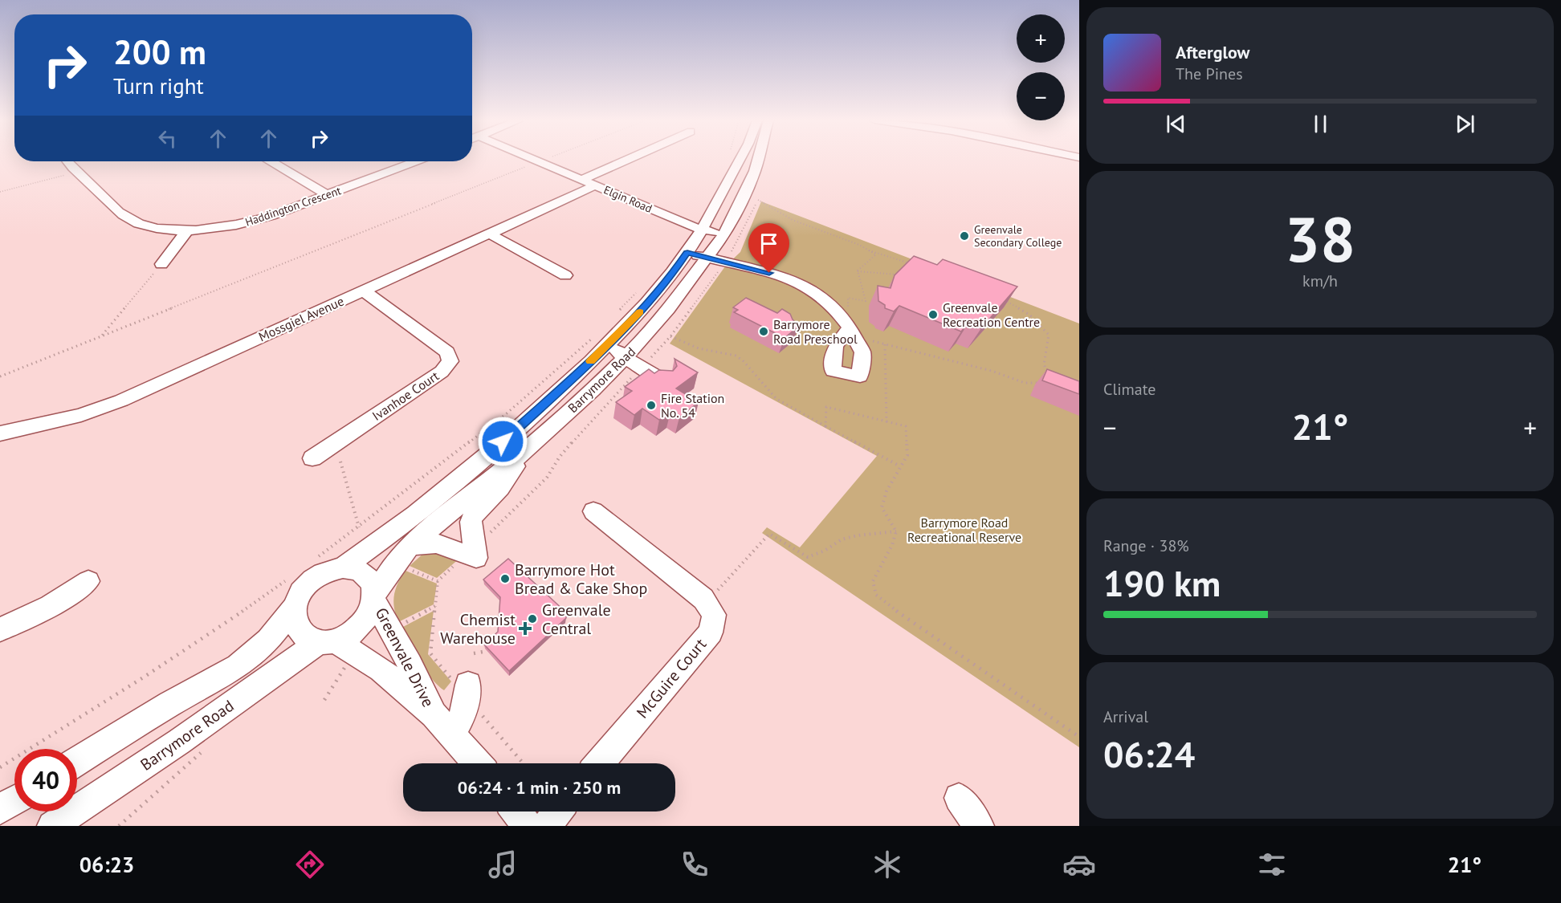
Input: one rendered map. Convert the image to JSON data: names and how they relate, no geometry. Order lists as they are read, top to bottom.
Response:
{
  "streets": {
    "street": [
      "Elgin Road",
      "Haddington Crescent",
      "Mossgiel Avenue",
      "Barrymore Road",
      "Ivanhoe Court",
      "Greenvale Drive",
      "McGuire Court"
    ]
  },
  "crossings": [
    ["Elgin Road", "Mossgiel Avenue"],
    ["Elgin Road", "Barrymore Road"],
    ["Mossgiel Avenue", "Ivanhoe Court"],
    ["Barrymore Road", "Greenvale Drive"]
  ],
  "parks": ["Barrymore Road Recreational Reserve"],
  "places": {
    "other": [
      "Greenvale Secondary College",
      "Greenvale Recreation Centre",
      "Barrymore Road Preschool",
      "Fire Station No. 54",
      "Barrymore Hot Bread & Cake Shop",
      "Greenvale Central"
    ],
    "health": ["Chemist Warehouse"]
  },
  "page": {
    "map_buttons": ["+", "−"],
    "turn": ["200 m", "Turn right"],
    "song": ["Afterglow", "The Pines"],
    "tile": [
      ["38", "km/h"],
      "Climate",
      ["Range · 38%", "190 km"],
      ["Arrival", "06:24"]
    ],
    "heat": ["−", "21°", "+"],
    "limit": "40",
    "trip": "06:24 · 1 min · 250 m",
    "tabs": ["06:23", "21°"]
  }
}
